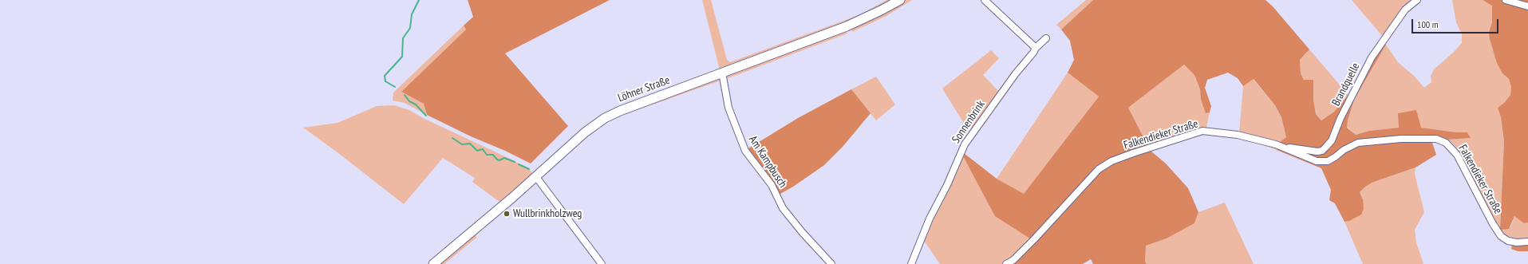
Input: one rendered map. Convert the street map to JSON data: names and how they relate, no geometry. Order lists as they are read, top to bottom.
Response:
{
  "streets": {
    "main road": ["Löhner Straße"],
    "street": [
      "Brandquelle",
      "Sonnenbrink",
      "Falkendieker Straße",
      "Am Kampbusch"
    ]
  },
  "crossings": [
    ["Brandquelle", "Falkendieker Straße"],
    ["Löhner Straße", "Am Kampbusch"]
  ],
  "places": ["Wullbrinkholzweg"],
  "scale_bar": "100 m"
}
